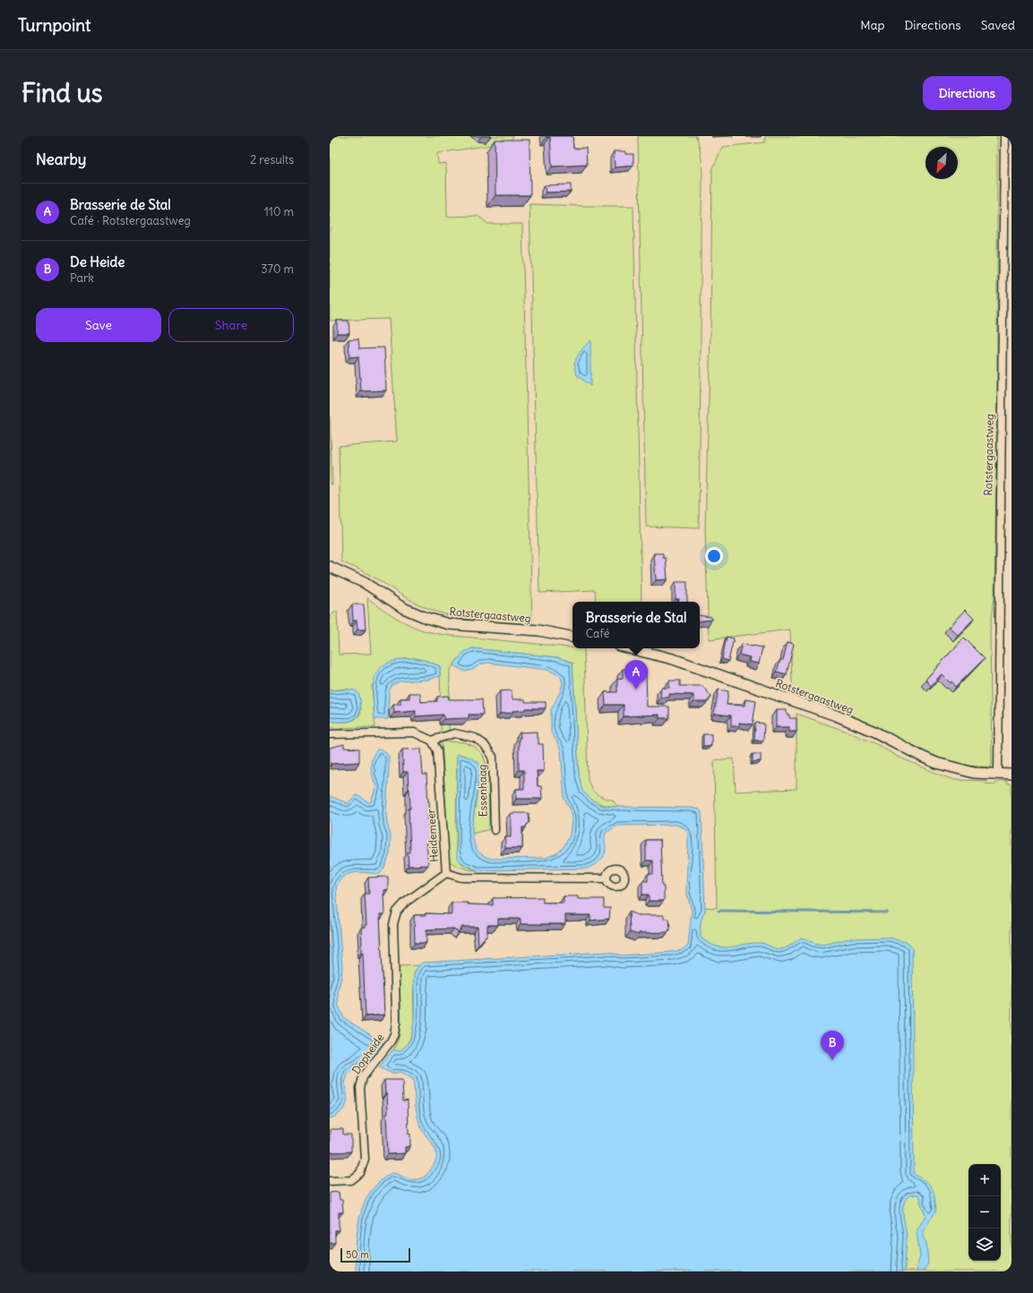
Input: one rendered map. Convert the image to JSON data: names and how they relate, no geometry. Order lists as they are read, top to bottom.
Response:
{
  "streets": {
    "street": [
      "Rotstergaastweg",
      "Essenhaag",
      "Heidemeer",
      "Dopheide"
    ]
  },
  "crossings": [
    ["Essenhaag", "Heidemeer"],
    ["Heidemeer", "Dopheide"]
  ],
  "scale_bar": "50 m",
  "north": "bottom left",
  "page": {
    "header": "Turnpoint",
    "nav": ["Map", "Directions", "Saved"],
    "buttons": [
      "Directions",
      ["Save", "Share"]
    ],
    "title": "Find us",
    "heading": ["Nearby", "2 results"],
    "list": [
      {
        "mark": "A",
        "name": "Brasserie de Stal",
        "note": "Café · Rotstergaastweg",
        "value": "110 m"
      },
      {
        "mark": "B",
        "name": "De Heide",
        "note": "Park",
        "value": "370 m"
      }
    ],
    "popup": ["Brasserie de Stal", "Café"],
    "pins": ["A", "B"],
    "map_buttons": ["+", "−"],
    "scale": "50 m"
  }
}
